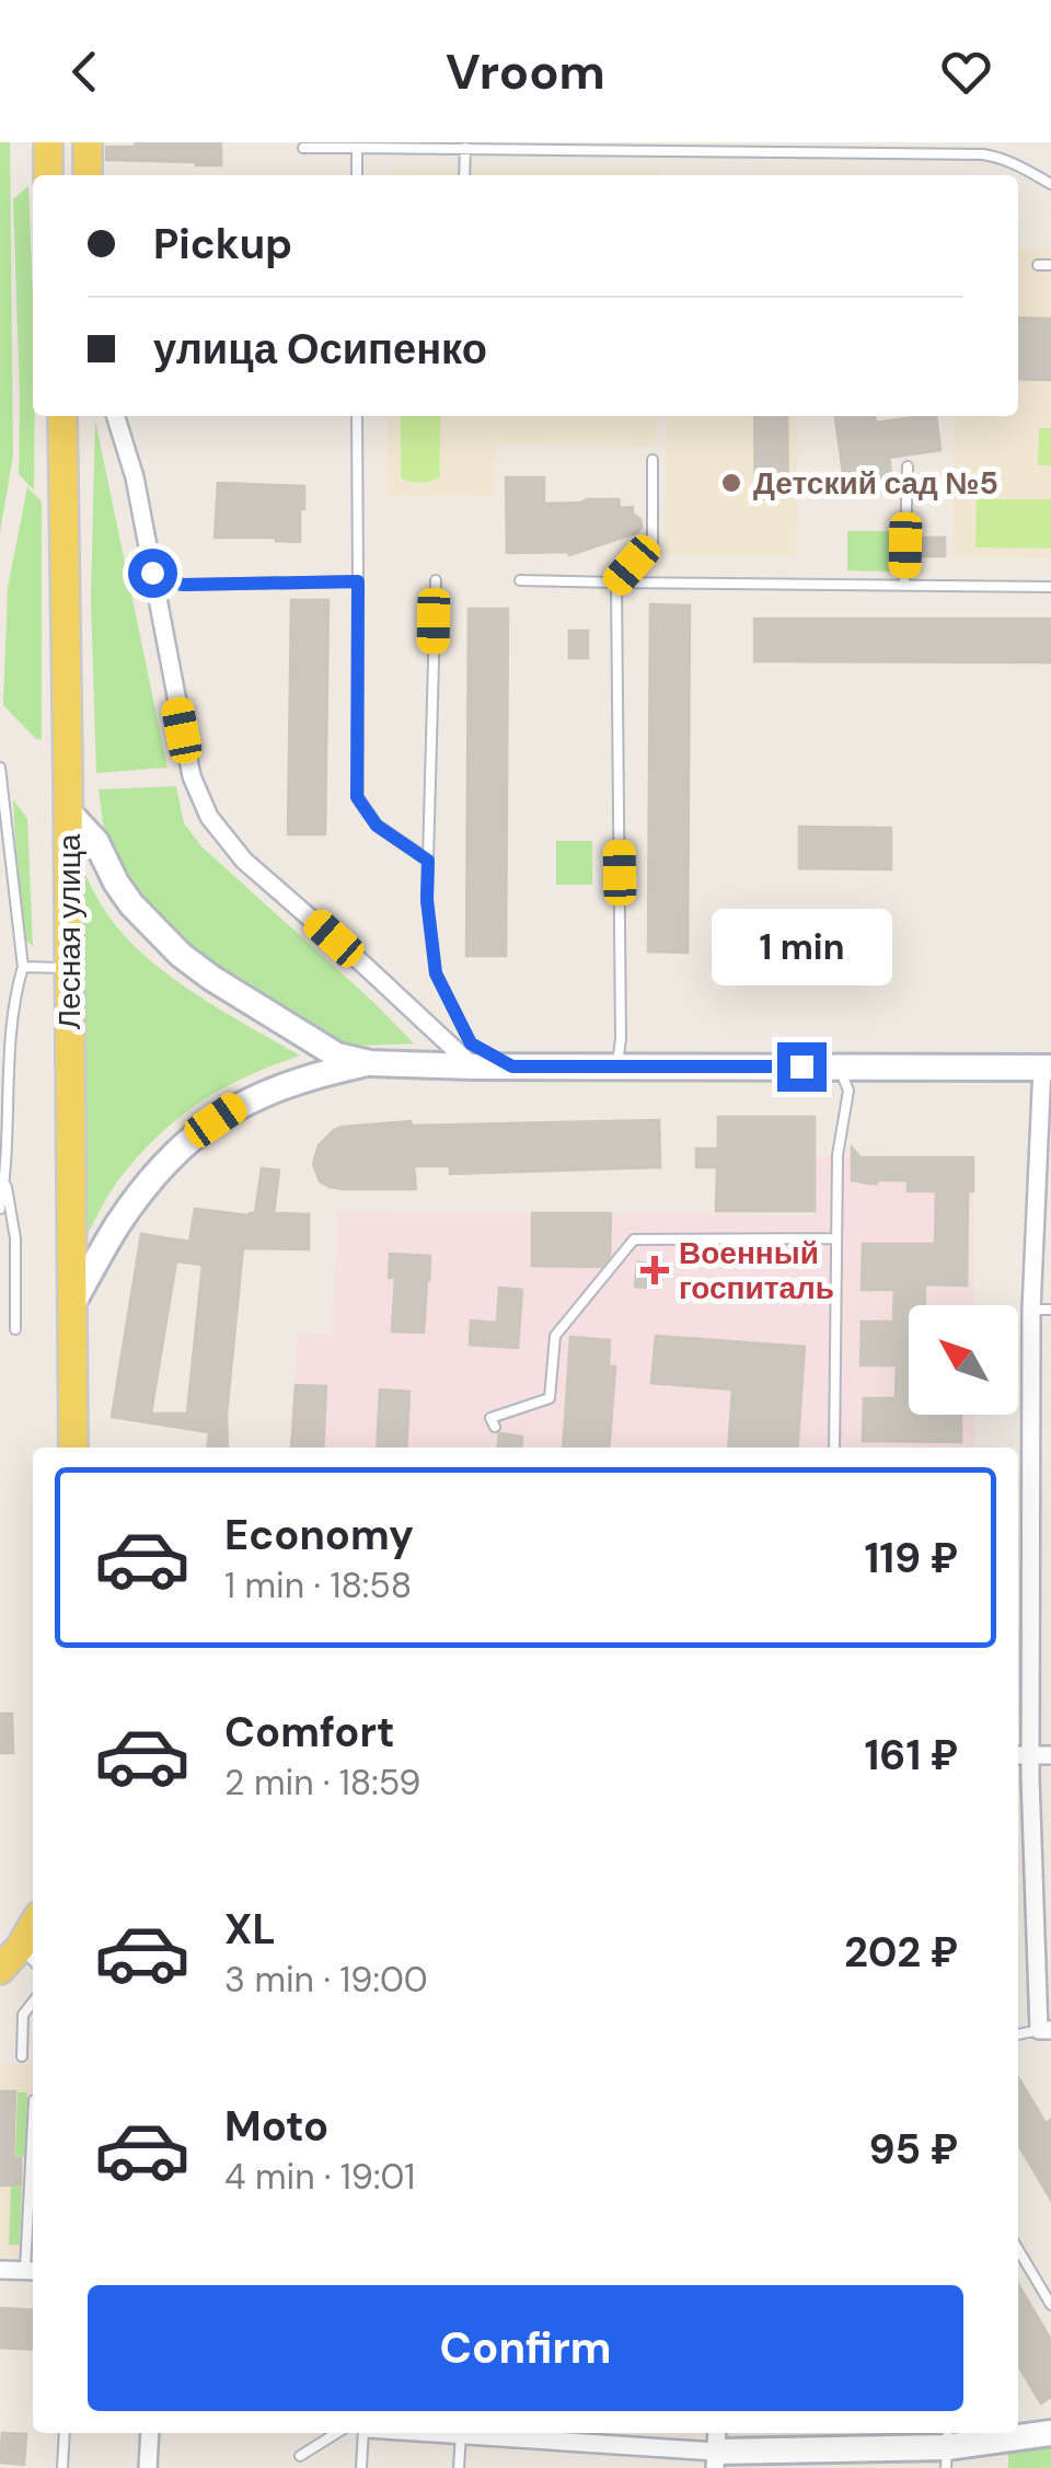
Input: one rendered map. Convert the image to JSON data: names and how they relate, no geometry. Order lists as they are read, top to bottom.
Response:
{
  "streets": {
    "main road": ["Лесная улица"]
  },
  "places": {
    "other": ["Детский сад №5"],
    "health": ["Военный госпиталь"]
  },
  "north": "top left",
  "page": {
    "header": "Vroom",
    "banner": ["Pickup", "улица Осипенко"],
    "bubble": "1 min",
    "list": [
      {
        "name": "Economy",
        "note": "1 min · 18:58",
        "value": "119 ₽"
      },
      {
        "name": "Comfort",
        "note": "2 min · 18:59",
        "value": "161 ₽"
      },
      {
        "name": "XL",
        "note": "3 min · 19:00",
        "value": "202 ₽"
      },
      {
        "name": "Moto",
        "note": "4 min · 19:01",
        "value": "95 ₽"
      }
    ],
    "buttons": "Confirm"
  }
}
